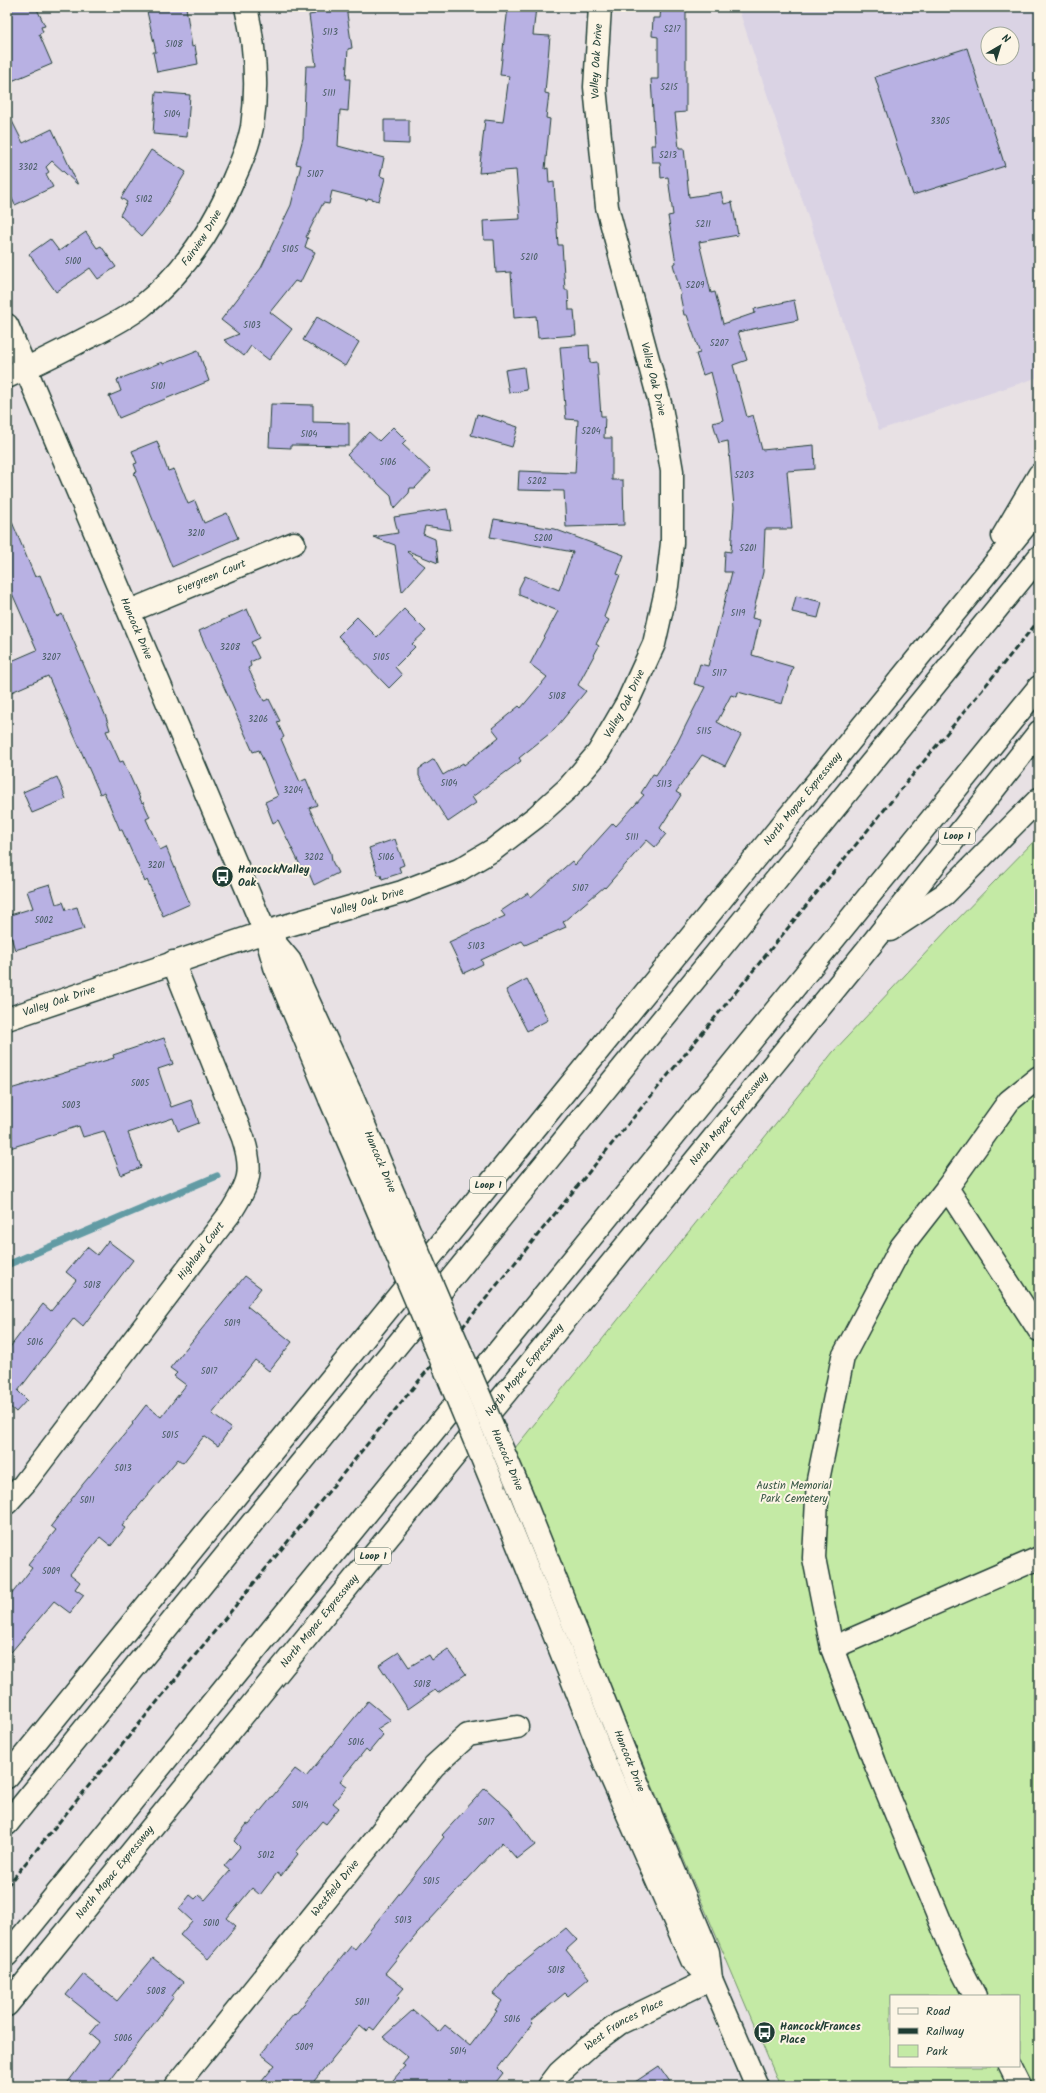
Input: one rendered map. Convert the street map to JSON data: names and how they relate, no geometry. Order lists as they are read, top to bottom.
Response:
{
  "streets": {
    "main road": [
      "Valley Oak Drive",
      "Fairview Drive",
      "Evergreen Court",
      "Hancock Drive",
      "North Mopac Expressway",
      "Loop 1",
      "Highland Court",
      "Westfield Drive",
      "West Frances Place"
    ]
  },
  "crossings": [
    ["Valley Oak Drive", "Hancock Drive"],
    ["Valley Oak Drive", "Highland Court"],
    ["Fairview Drive", "Hancock Drive"],
    ["Evergreen Court", "Hancock Drive"],
    ["Hancock Drive", "West Frances Place"]
  ],
  "parks": ["Austin Memorial Park Cemetery"],
  "places": {
    "bus stop": ["Hancock/Valley Oak", "Hancock/Frances Place"]
  },
  "house_numbers": [
    "5217",
    "5113",
    "5108",
    "5215",
    "5111",
    "5104",
    "3305",
    "5213",
    "3302",
    "5107",
    "5102",
    "5211",
    "5105",
    "5210",
    "5100",
    "5209",
    "5103",
    "5207",
    "5101",
    "5204",
    "5104",
    "5106",
    "5203",
    "5202",
    "3210",
    "5200",
    "5201",
    "5119",
    "3208",
    "3207",
    "5105",
    "5117",
    "5108",
    "3206",
    "5115",
    "5104",
    "5113",
    "3204",
    "5111",
    "3202",
    "5106",
    "3201",
    "5107",
    "5002",
    "5103",
    "5005",
    "5003",
    "5018",
    "5019",
    "5016",
    "5017",
    "5015",
    "5013",
    "5011",
    "5009",
    "5018",
    "5016",
    "5014",
    "5017",
    "5012",
    "5015",
    "5013",
    "5010",
    "5018",
    "5008",
    "5011",
    "5016",
    "5006",
    "5009",
    "5014"
  ],
  "legend": ["Road", "Railway", "Park"],
  "north": "top right"
}
